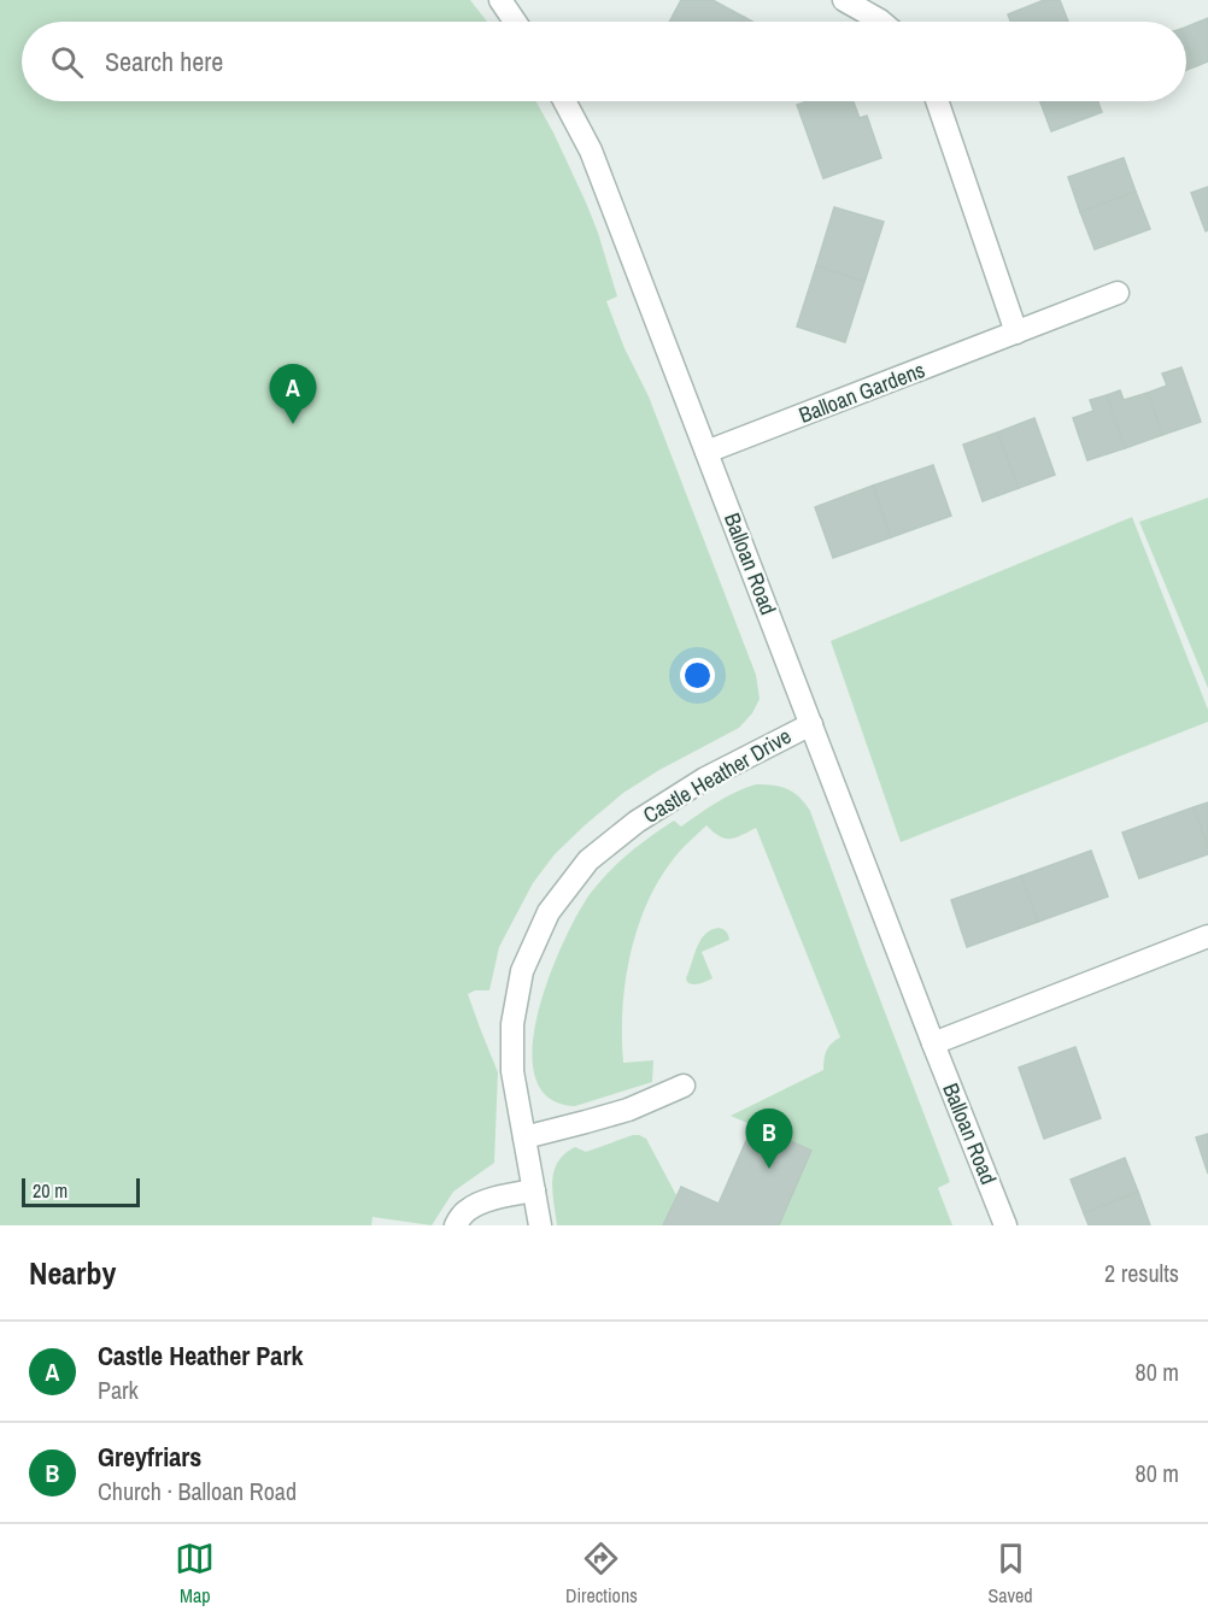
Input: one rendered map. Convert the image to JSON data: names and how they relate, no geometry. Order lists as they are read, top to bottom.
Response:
{
  "streets": {
    "street": ["Balloan Gardens", "Balloan Road", "Castle Heather Drive"]
  },
  "crossings": [
    ["Balloan Gardens", "Balloan Road"],
    ["Balloan Road", "Castle Heather Drive"]
  ],
  "scale_bar": "20 m",
  "page": {
    "search": "Search here",
    "pins": ["A", "B"],
    "scale": "20 m",
    "heading": ["Nearby", "2 results"],
    "list": [
      {
        "mark": "A",
        "name": "Castle Heather Park",
        "note": "Park",
        "value": "80 m"
      },
      {
        "mark": "B",
        "name": "Greyfriars",
        "note": "Church · Balloan Road",
        "value": "80 m"
      }
    ],
    "nav": ["Map", "Directions", "Saved"]
  }
}
